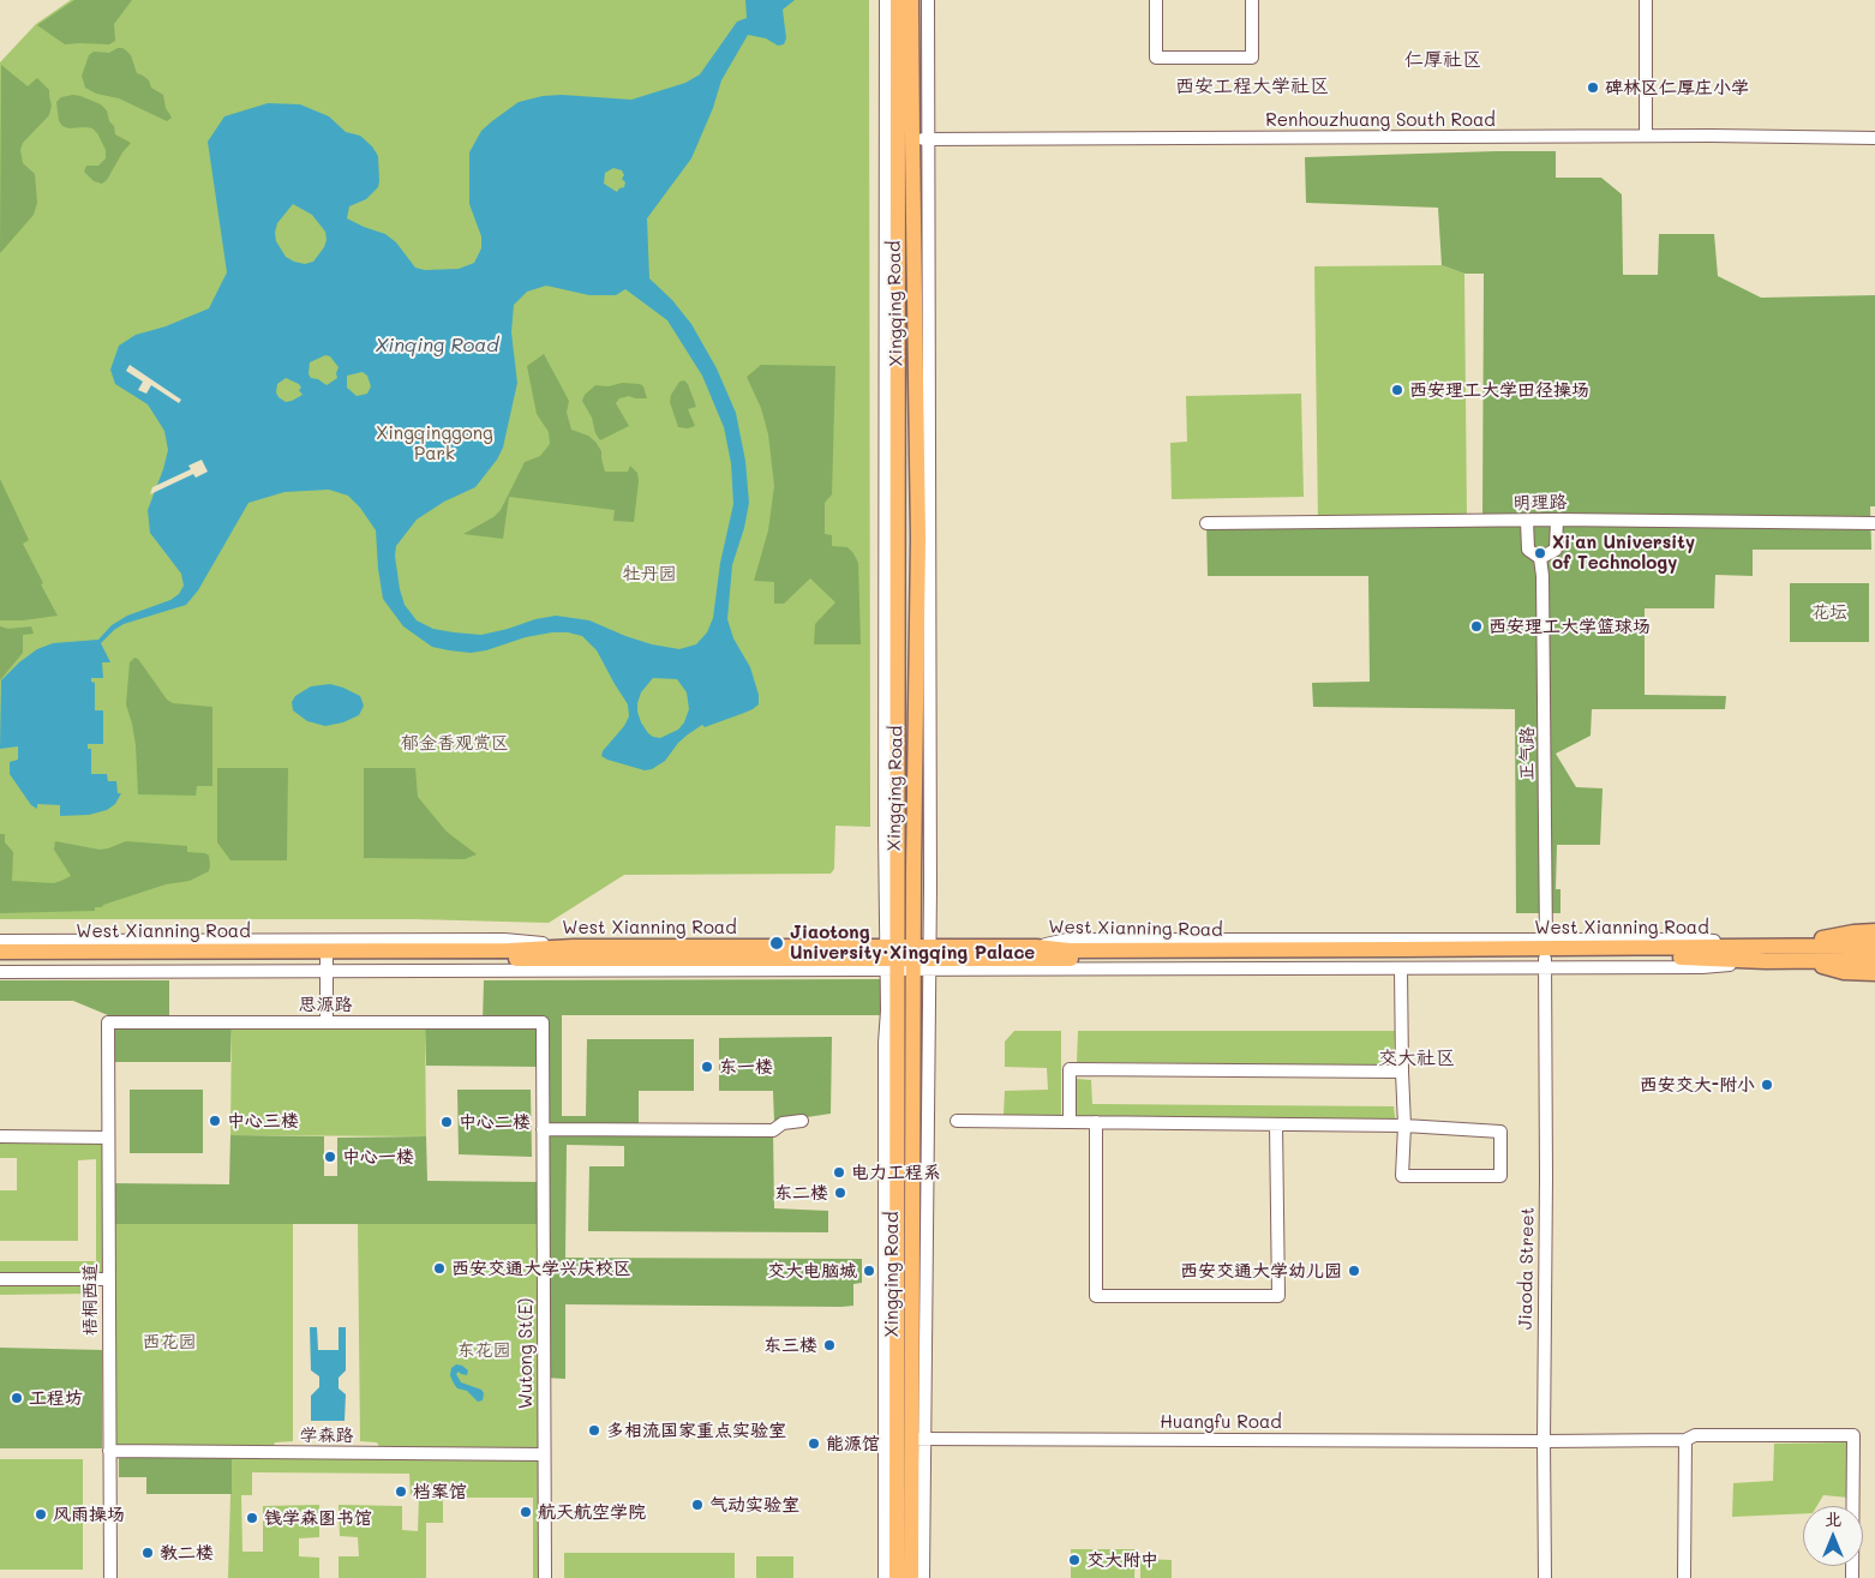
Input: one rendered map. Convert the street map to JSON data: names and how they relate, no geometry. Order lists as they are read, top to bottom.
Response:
{
  "streets": {
    "main road": ["Xingqing Road", "West Xianning Road"],
    "street": [
      "Renhouzhuang South Road",
      "明理路",
      "正气路",
      "思源路",
      "Jiaoda Street",
      "梧桐西道",
      "Wutong St(E)",
      "Huangfu Road",
      "学森路"
    ]
  },
  "crossings": [
    ["Renhouzhuang South Road", "Xingqing Road"],
    ["Xingqing Road", "West Xianning Road"],
    ["Xingqing Road", "Huangfu Road"],
    ["正气路", "West Xianning Road"],
    ["正气路", "Jiaoda Street"],
    ["West Xianning Road", "Jiaoda Street"],
    ["思源路", "梧桐西道"],
    ["思源路", "Wutong St(E)"],
    ["Jiaoda Street", "Huangfu Road"],
    ["梧桐西道", "学森路"],
    ["Wutong St(E)", "学森路"]
  ],
  "districts": ["仁厚社区", "西安工程大学社区", "交大社区"],
  "water": ["Xinqing Road"],
  "parks": [
    "Xingqinggong Park",
    "牡丹园",
    "花坛",
    "郁金香观赏区",
    "西花园",
    "东花园"
  ],
  "places": [
    "碑林区仁厚庄小学",
    "西安理工大学田径操场",
    "Xi'an University of Technology",
    "西安理工大学篮球场",
    "Jiaotong University·Xingqing Palace",
    "东一楼",
    "西安交大-附小",
    "中心三楼",
    "中心二楼",
    "中心一楼",
    "电力工程系",
    "东二楼",
    "西安交通大学兴庆校区",
    "交大电脑城",
    "西安交通大学幼儿园",
    "东三楼",
    "工程坊",
    "多相流国家重点实验室",
    "能源馆",
    "档案馆",
    "气动实验室",
    "航天航空学院",
    "风雨操场",
    "钱学森图书馆",
    "教二楼",
    "交大附中"
  ],
  "north": "top"
}
